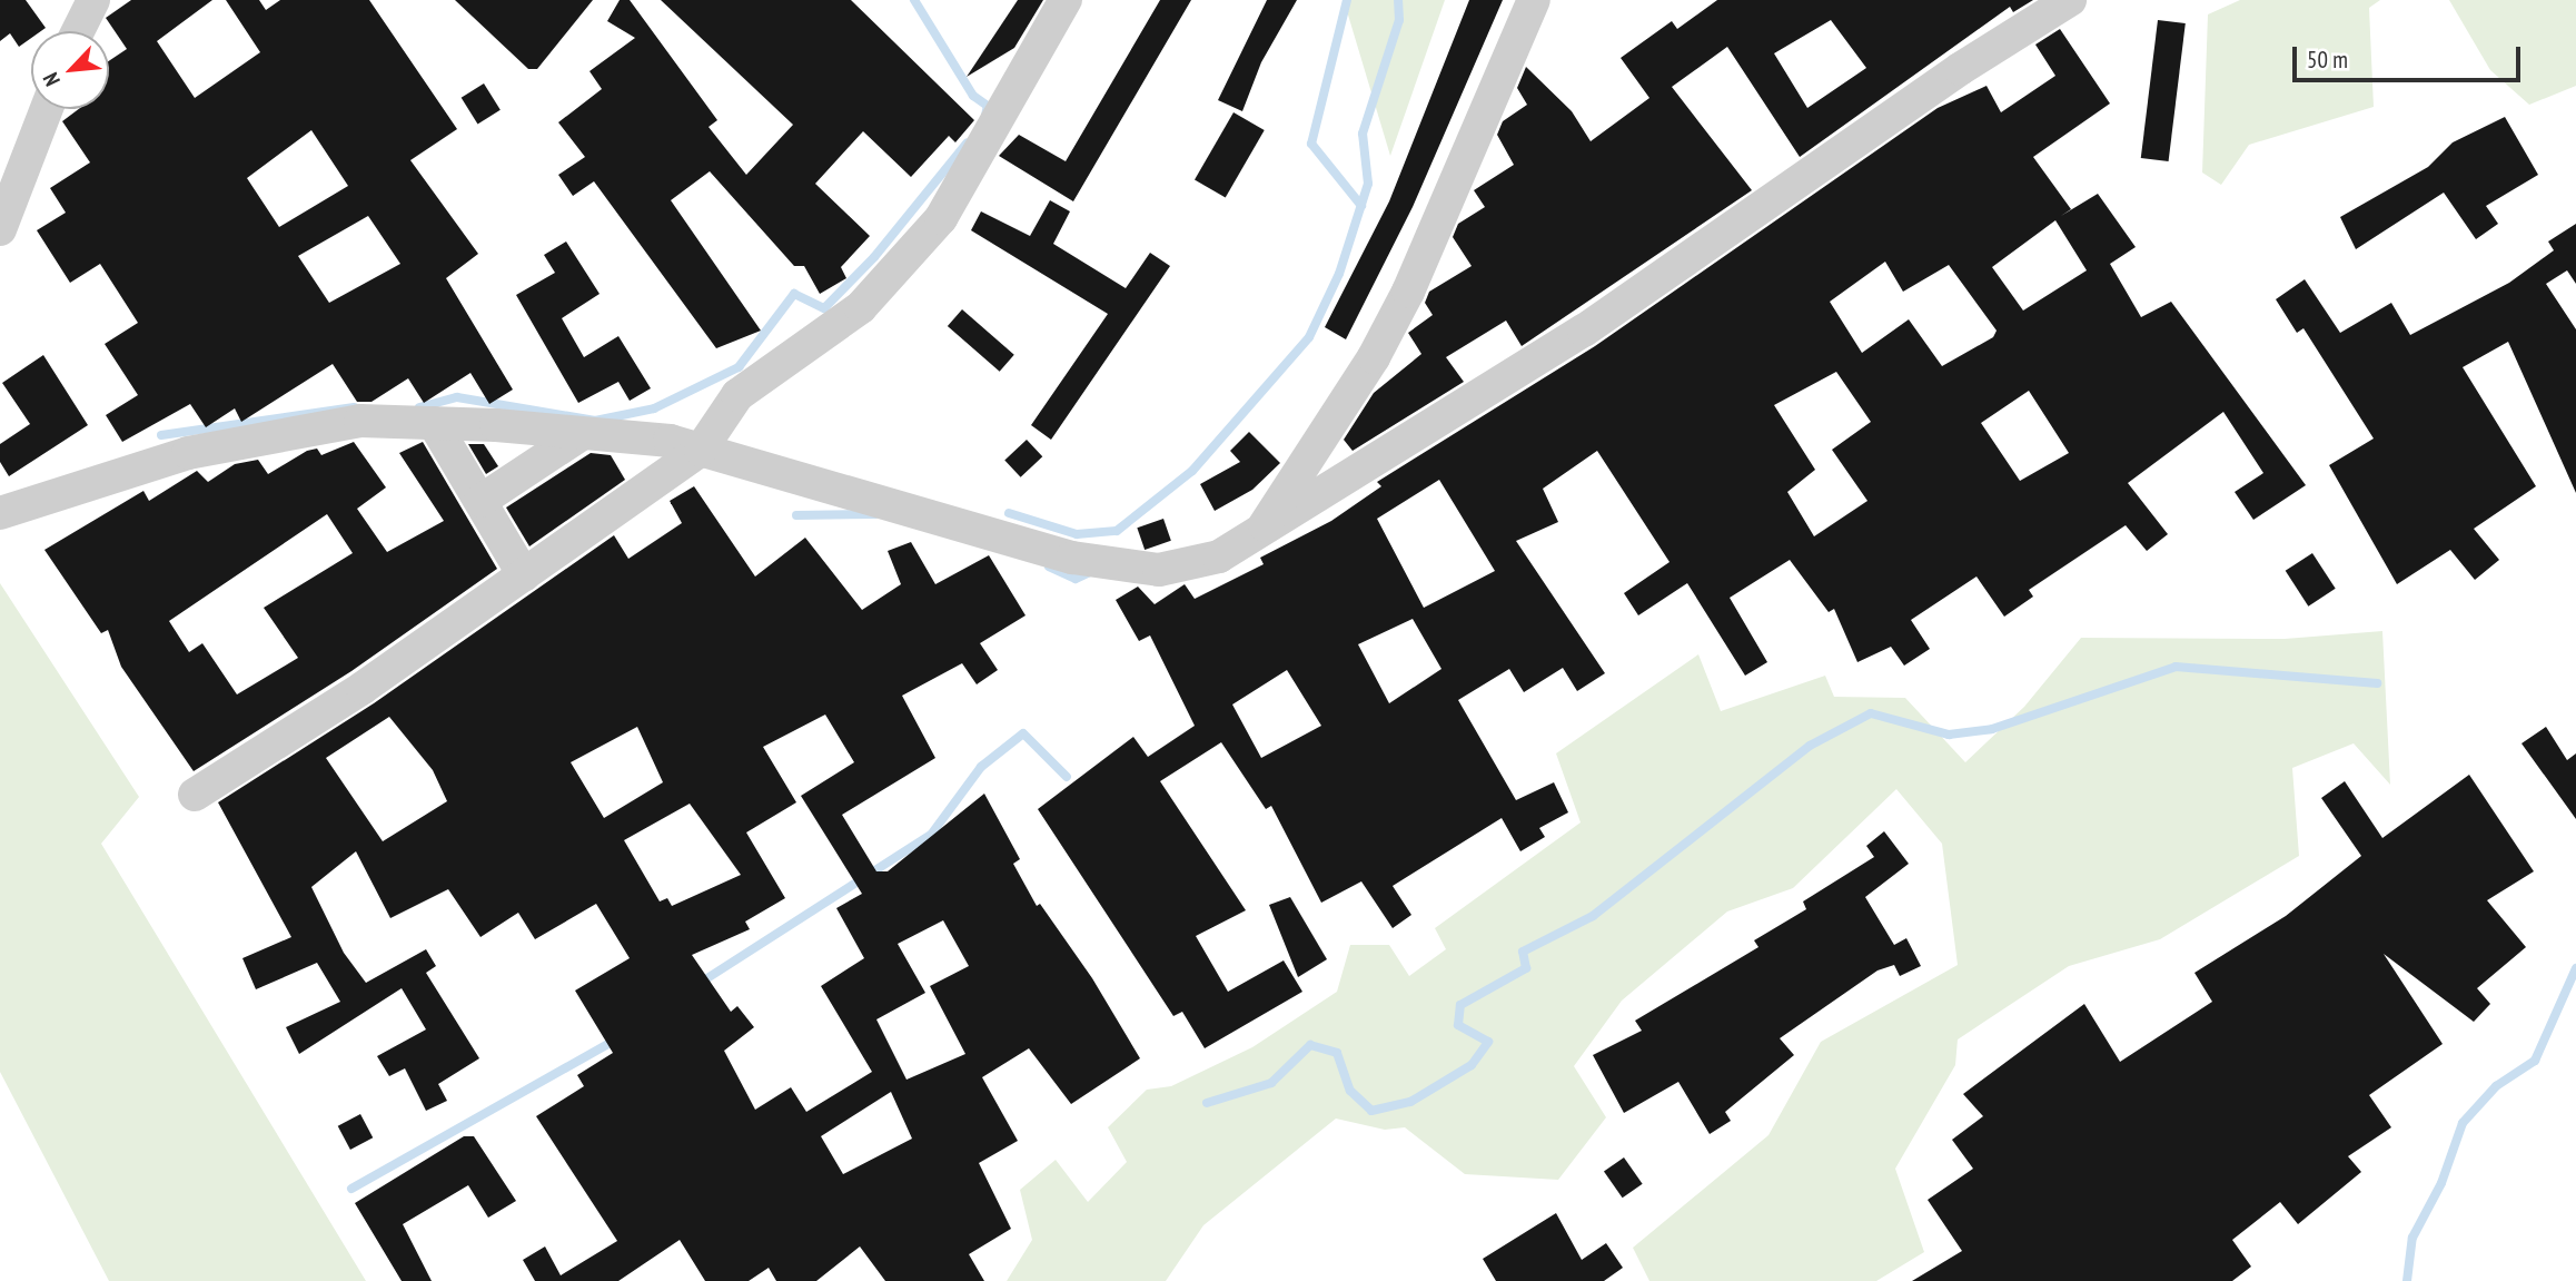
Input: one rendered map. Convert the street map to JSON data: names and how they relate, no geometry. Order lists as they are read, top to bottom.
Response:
{
  "scale_bar": "50 m",
  "north": "bottom left"
}
